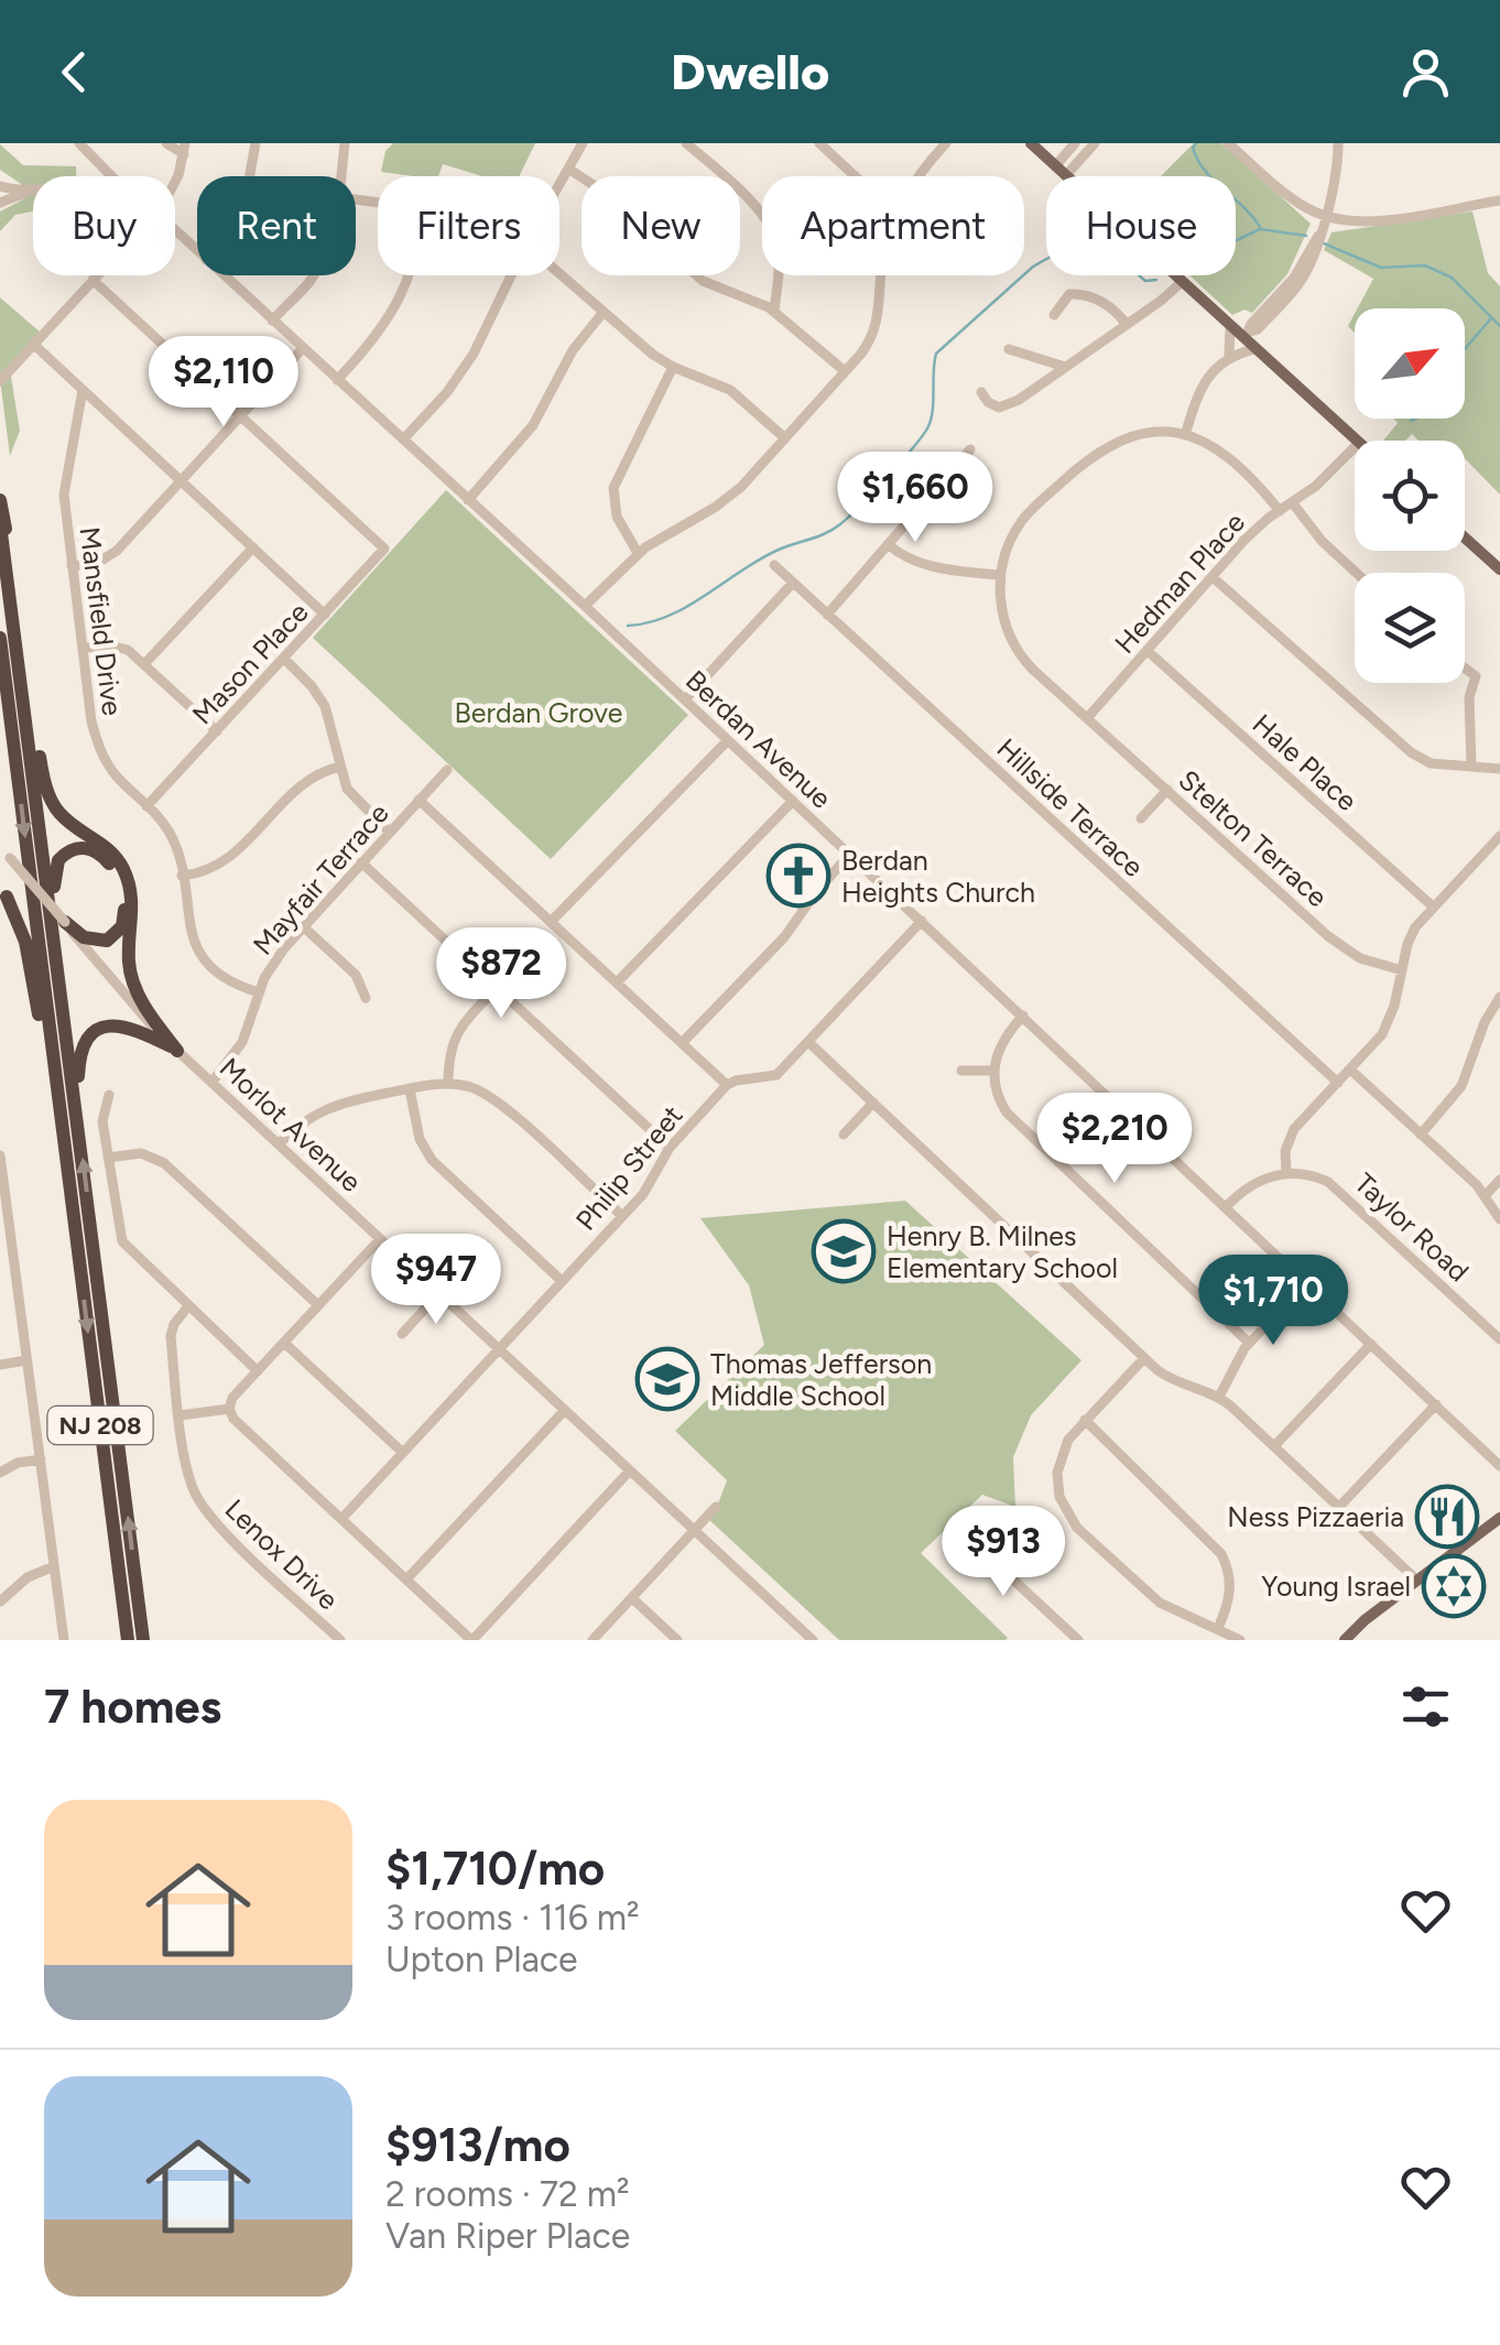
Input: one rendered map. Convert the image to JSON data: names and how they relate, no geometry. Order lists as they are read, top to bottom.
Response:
{
  "streets": {
    "highway": ["NJ 208"],
    "street": [
      "Hedman Place",
      "Mansfield Drive",
      "Mason Place",
      "Berdan Avenue",
      "Hale Place",
      "Hillside Terrace",
      "Stelton Terrace",
      "Mayfair Terrace",
      "Morlot Avenue",
      "Philip Street",
      "Taylor Road",
      "Lenox Drive"
    ]
  },
  "crossings": [
    ["Hedman Place", "Hale Place"],
    ["Hedman Place", "Stelton Terrace"],
    ["Mansfield Drive", "Mason Place"],
    ["Mansfield Drive", "Mayfair Terrace"],
    ["Mayfair Terrace", "Morlot Avenue"],
    ["Morlot Avenue", "Philip Street"]
  ],
  "parks": ["Berdan Grove"],
  "places": {
    "church": ["Berdan Heights Church"],
    "school or university": ["Henry B. Milnes Elementary School", "Thomas Jefferson Middle School"],
    "restaurant": ["Ness Pizzaeria"],
    "synagogue": ["Young Israel"]
  },
  "north": "top right",
  "page": {
    "header": "Dwello",
    "chip": [
      "Buy",
      "Rent",
      "Filters",
      "New",
      "Apartment",
      "House"
    ],
    "price": [
      "$2,110",
      "$1,660",
      "$872",
      "$2,210",
      "$947",
      "$1,710",
      "$913"
    ],
    "heading": "7 homes",
    "list": [
      {
        "name": "$1,710/mo",
        "note": "3 rooms · 116 m² · Upton Place"
      },
      {
        "name": "$913/mo",
        "note": "2 rooms · 72 m² · Van Riper Place"
      }
    ]
  }
}
